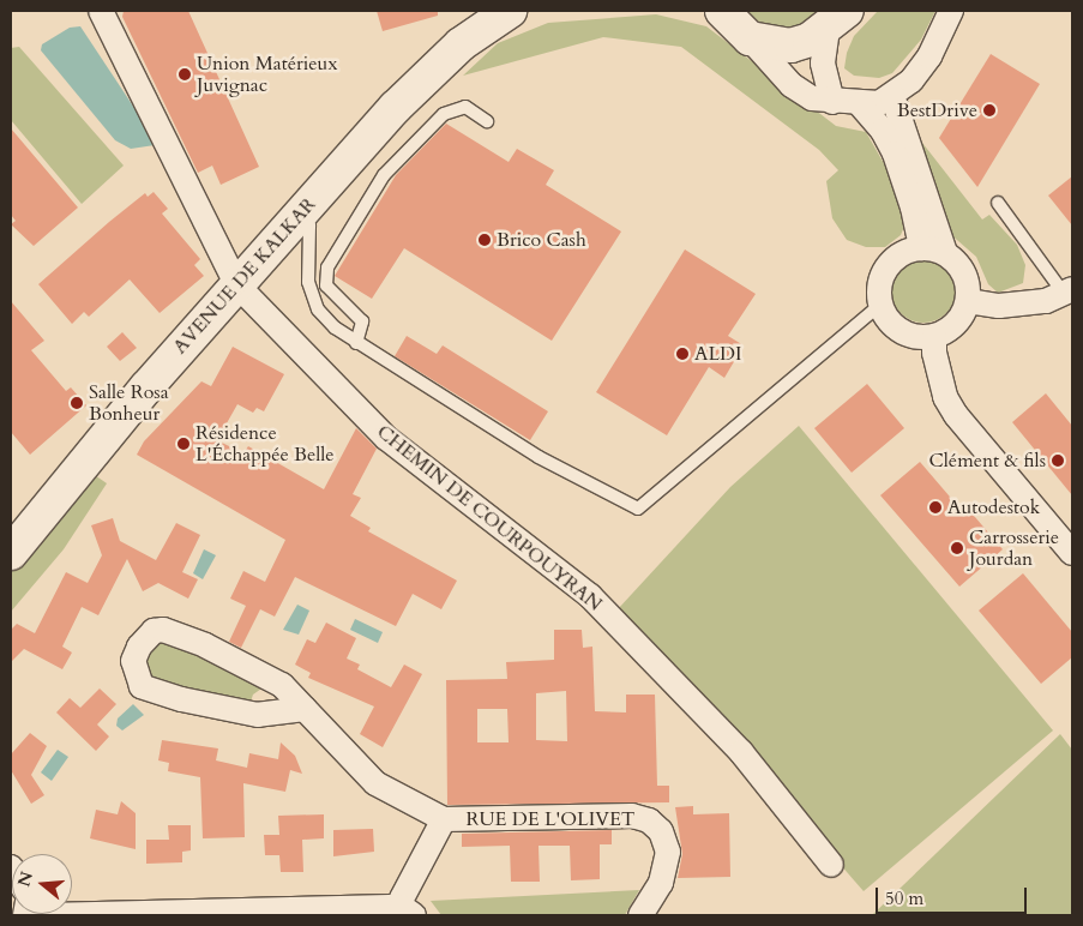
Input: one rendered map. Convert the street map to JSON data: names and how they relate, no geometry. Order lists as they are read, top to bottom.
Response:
{
  "streets": {
    "street": ["AVENUE DE KALKAR", "CHEMIN DE COURPOUYRAN", "RUE DE L'OLIVET"]
  },
  "crossings": [
    ["AVENUE DE KALKAR", "CHEMIN DE COURPOUYRAN"]
  ],
  "places": [
    "Union Matérieux Juvignac",
    "BestDrive",
    "Brico Cash",
    "ALDI",
    "Salle Rosa Bonheur",
    "Résidence L'Échappée Belle",
    "Clément & fils",
    "Autodestok",
    "Carrosserie Jourdan"
  ],
  "scale_bar": "50 m",
  "north": "left"
}
